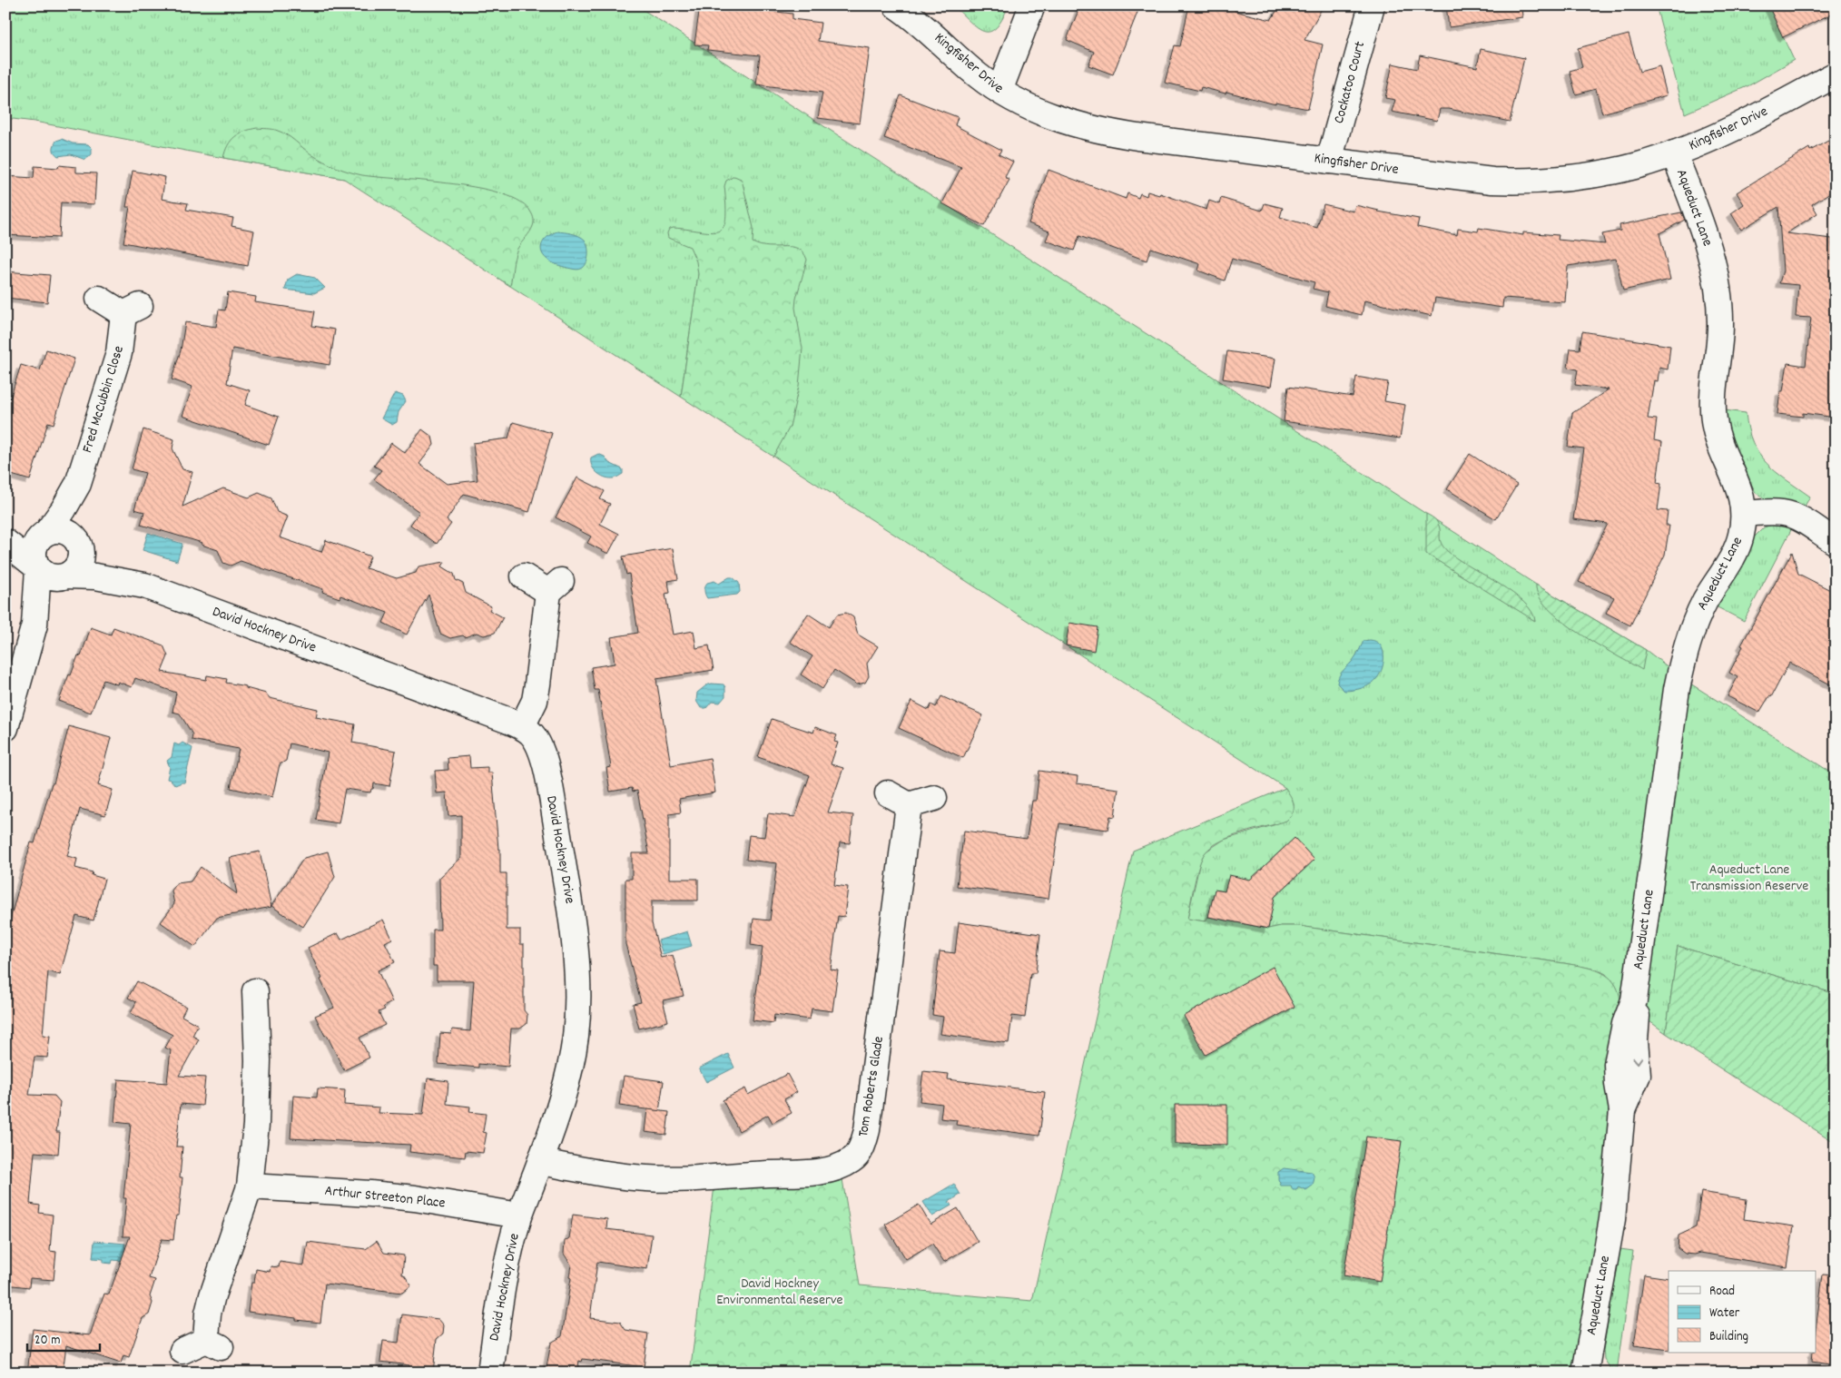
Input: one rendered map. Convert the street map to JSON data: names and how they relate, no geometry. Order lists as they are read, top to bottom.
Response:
{
  "streets": {
    "street": [
      "Kingfisher Drive",
      "Cockatoo Court",
      "Aqueduct Lane",
      "Fred McCubbin Close",
      "David Hockney Drive",
      "Tom Roberts Glade",
      "Arthur Streeton Place"
    ]
  },
  "crossings": [
    ["Kingfisher Drive", "Cockatoo Court"],
    ["Kingfisher Drive", "Aqueduct Lane"],
    ["Fred McCubbin Close", "David Hockney Drive"],
    ["David Hockney Drive", "Tom Roberts Glade"],
    ["David Hockney Drive", "Arthur Streeton Place"]
  ],
  "parks": ["Aqueduct Lane Transmission Reserve", "David Hockney Environmental Reserve"],
  "legend": ["Road", "Water", "Building"],
  "scale_bar": "20 m"
}
